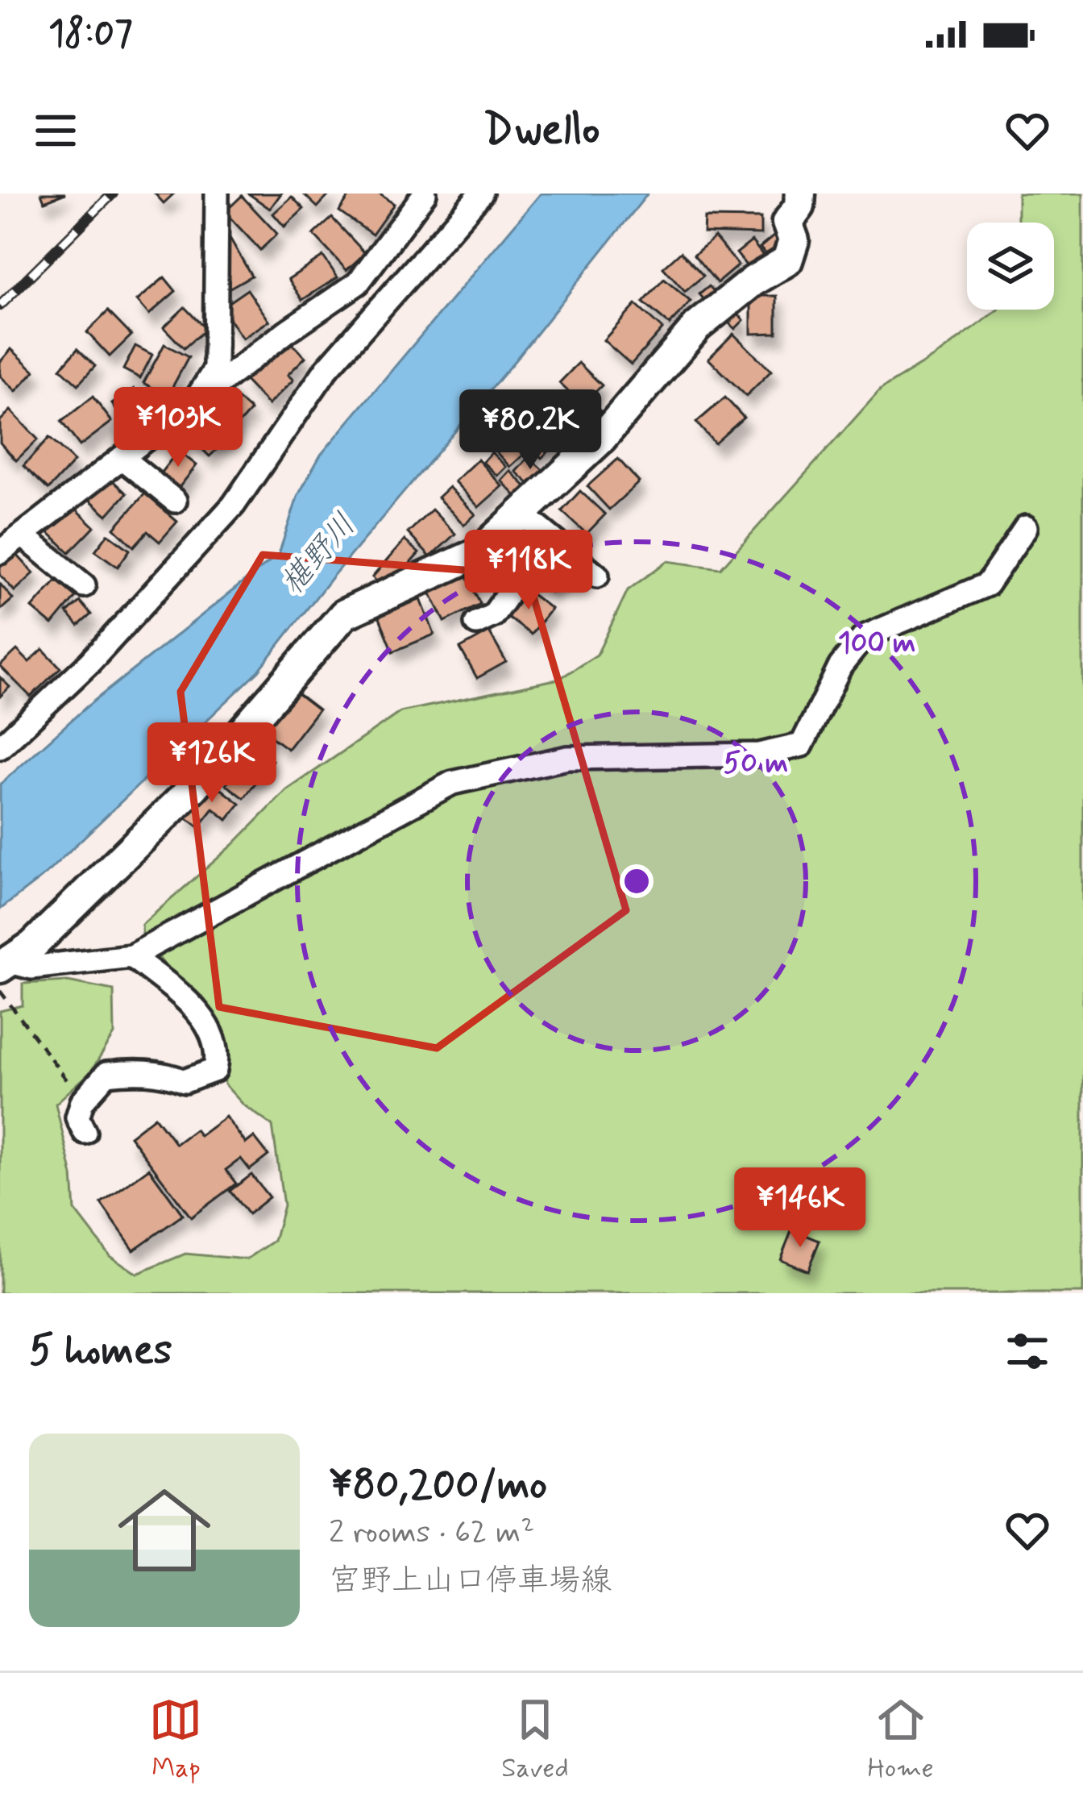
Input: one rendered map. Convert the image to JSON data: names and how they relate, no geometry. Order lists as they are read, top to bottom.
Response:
{
  "water": ["椹野川"],
  "page": {
    "status": "18:07",
    "header": "Dwello",
    "price": [
      "¥103K",
      "¥80.2K",
      "¥118K",
      "¥126K",
      "¥146K"
    ],
    "heading": "5 homes",
    "list": [
      {
        "name": "¥80,200/mo",
        "note": "2 rooms · 62 m² · 宮野上山口停車場線"
      }
    ],
    "tabs": ["Map", "Saved", "Home"]
  },
  "rings": ["100 m", "50 m"]
}
